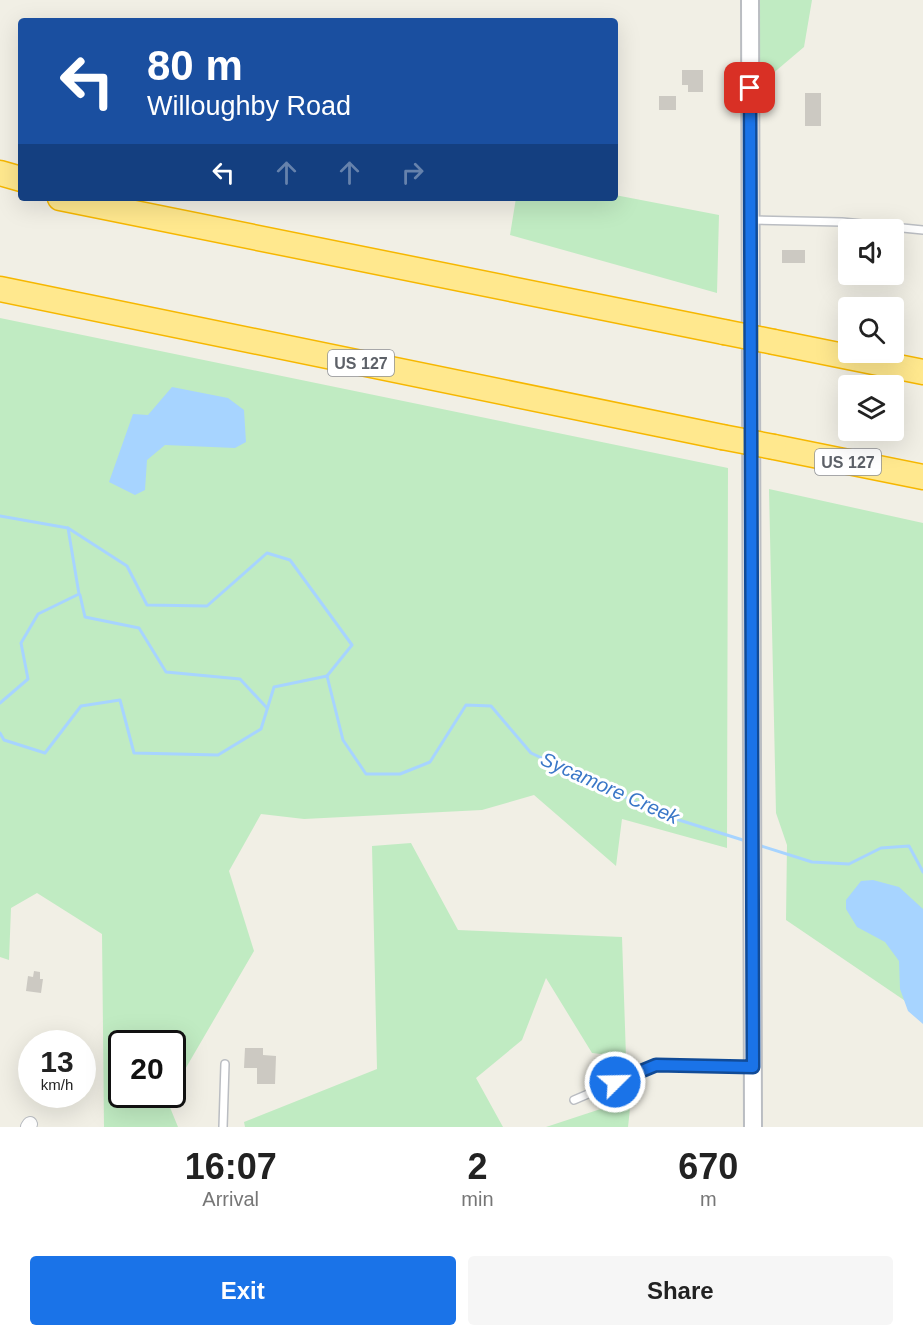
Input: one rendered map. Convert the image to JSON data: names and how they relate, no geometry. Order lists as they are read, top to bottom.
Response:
{
  "streets": {
    "highway": ["US 127"]
  },
  "water": ["Sycamore Creek"],
  "page": {
    "turn": ["80 m", "Willoughby Road"],
    "speed": "13 km/h",
    "limit": "20",
    "eta": [
      "16:07",
      "Arrival",
      "2",
      "min",
      "670",
      "m"
    ],
    "buttons": ["Exit", "Share"]
  }
}
